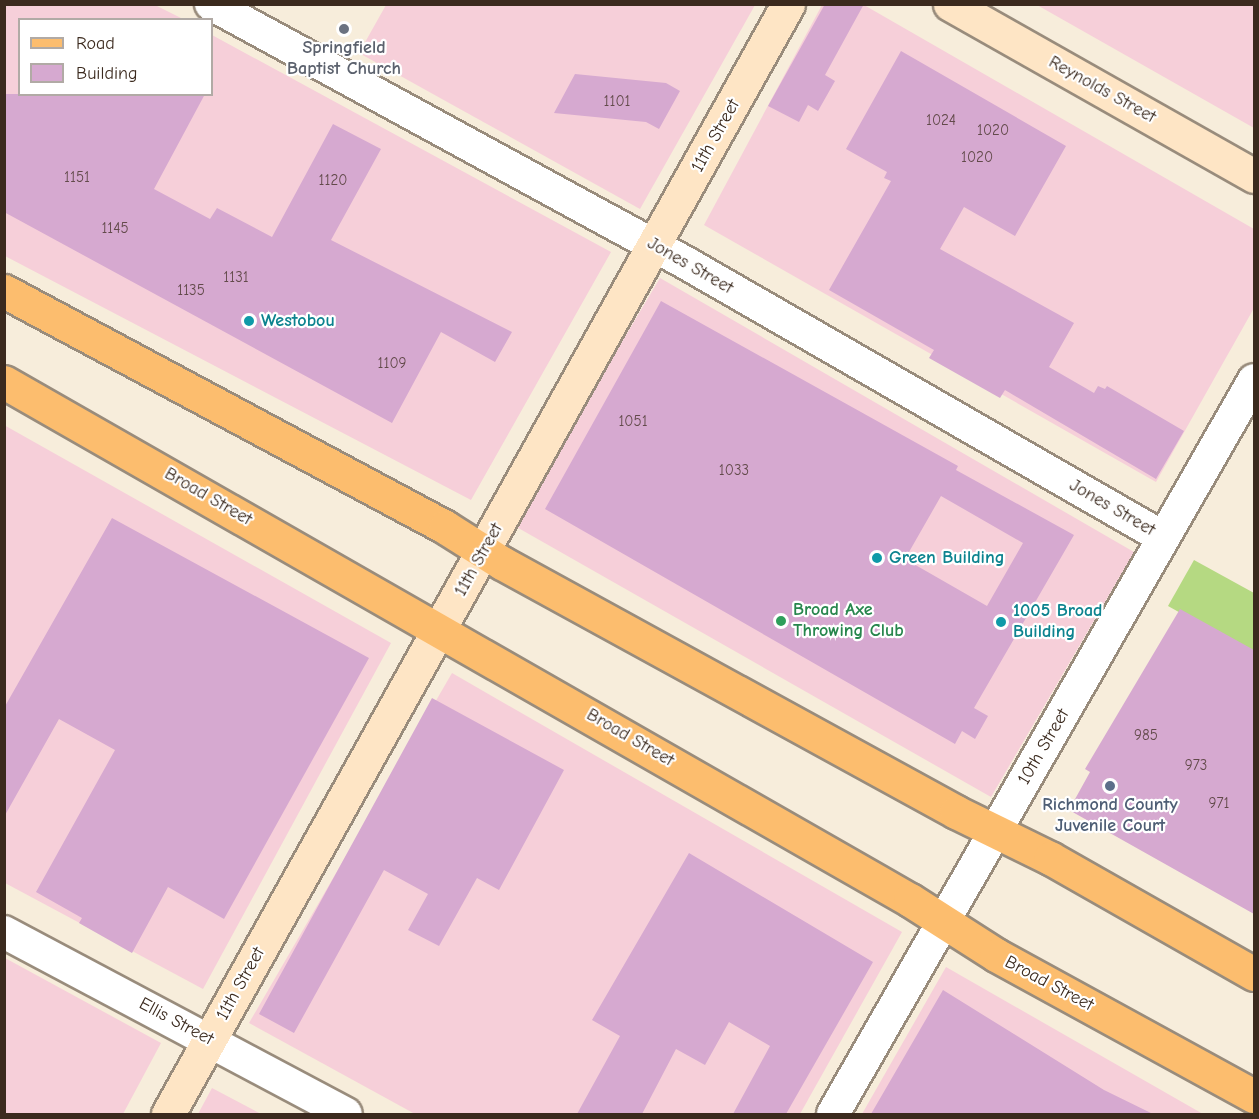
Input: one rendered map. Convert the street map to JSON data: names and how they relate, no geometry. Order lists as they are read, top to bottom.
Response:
{
  "streets": {
    "main road": ["Reynolds Street", "11th Street", "Broad Street"],
    "street": ["Jones Street", "10th Street", "Ellis Street"]
  },
  "crossings": [
    ["11th Street", "Jones Street"],
    ["11th Street", "Broad Street"],
    ["11th Street", "Ellis Street"],
    ["Jones Street", "10th Street"],
    ["Broad Street", "10th Street"]
  ],
  "places": [
    "Springfield Baptist Church",
    "Westobou",
    "Green Building",
    "Broad Axe Throwing Club",
    "1005 Broad Building",
    "Richmond County Juvenile Court"
  ],
  "house_numbers": [
    "1101",
    "1024",
    "1020",
    "1020",
    "1151",
    "1120",
    "1145",
    "1131",
    "1135",
    "1109",
    "1051",
    "1033",
    "985",
    "973",
    "971"
  ],
  "legend": ["Road", "Building"]
}
